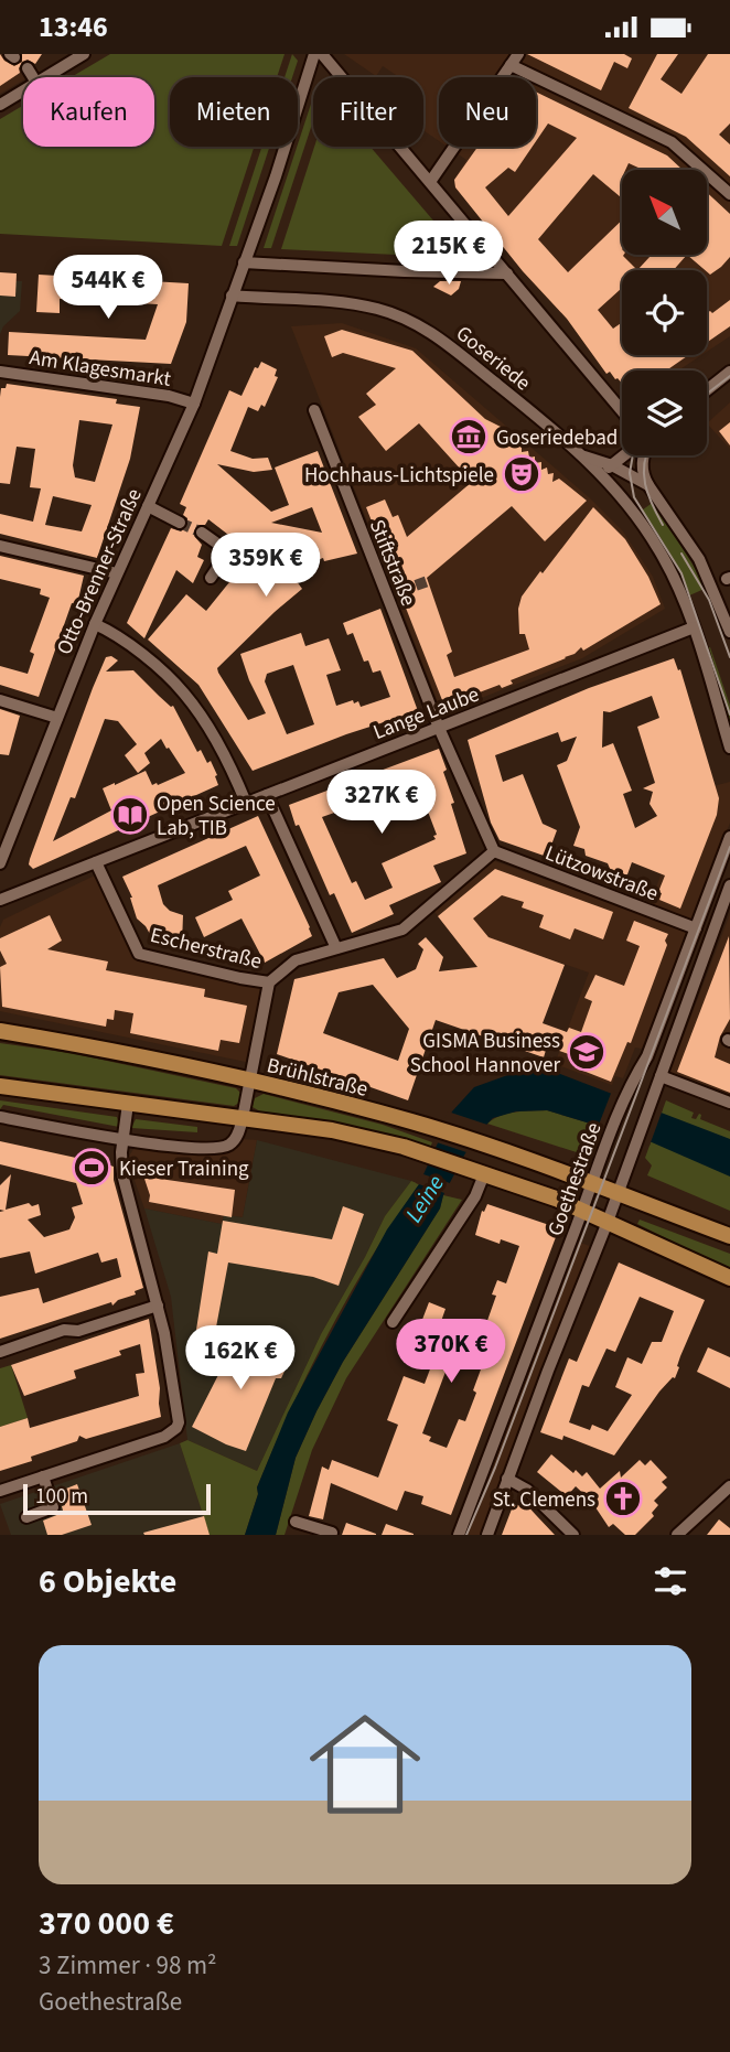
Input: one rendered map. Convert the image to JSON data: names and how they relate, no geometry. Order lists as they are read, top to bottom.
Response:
{
  "streets": {
    "main road": ["Brühlstraße"],
    "street": [
      "Goseriede",
      "Am Klagesmarkt",
      "Stiftstraße",
      "Otto-Brenner-Straße",
      "Lange Laube",
      "Lützowstraße",
      "Escherstraße",
      "Goethestraße"
    ]
  },
  "crossings": [
    ["Goseriede", "Otto-Brenner-Straße"],
    ["Goseriede", "Lange Laube"],
    ["Am Klagesmarkt", "Otto-Brenner-Straße"],
    ["Stiftstraße", "Lange Laube"],
    ["Lange Laube", "Escherstraße"],
    ["Lützowstraße", "Escherstraße"],
    ["Lützowstraße", "Goethestraße"],
    ["Escherstraße", "Brühlstraße"],
    ["Brühlstraße", "Goethestraße"]
  ],
  "water": ["Leine"],
  "places": {
    "museum": ["Goseriedebad"],
    "theatre": ["Hochhaus-Lichtspiele"],
    "library": ["Open Science Lab, TIB"],
    "school or university": ["GISMA Business School Hannover"],
    "sports": ["Kieser Training"],
    "church": ["St. Clemens"]
  },
  "scale_bar": "100 m",
  "north": "top left",
  "page": {
    "status": "13:46",
    "chip": [
      "Kaufen",
      "Mieten",
      "Filter",
      "Neu"
    ],
    "price": [
      "215K €",
      "544K €",
      "359K €",
      "327K €",
      "370K €",
      "162K €"
    ],
    "scale": "100 m",
    "heading": "6 Objekte",
    "list": [
      {
        "name": "370 000 €",
        "note": "3 Zimmer · 98 m² · Goethestraße"
      }
    ]
  }
}
